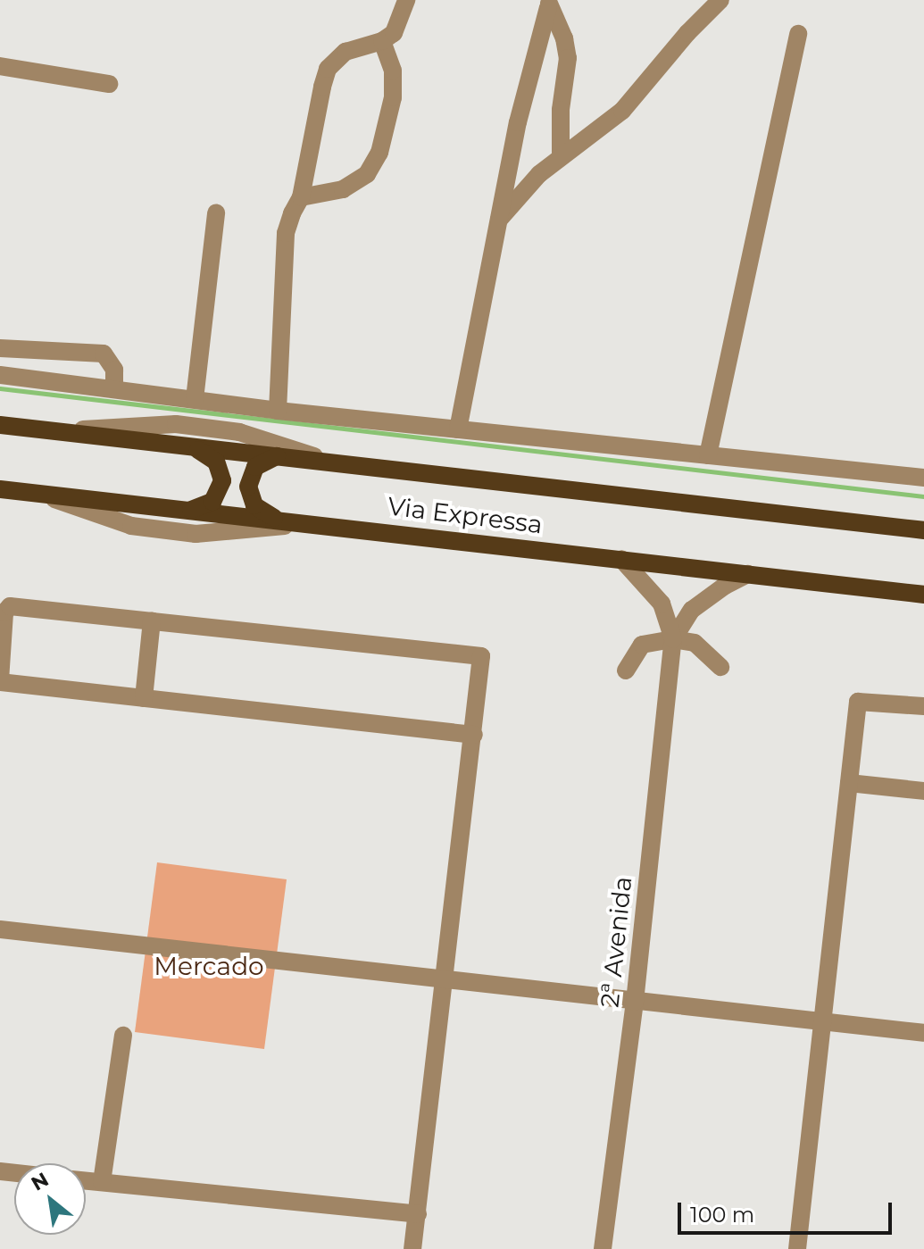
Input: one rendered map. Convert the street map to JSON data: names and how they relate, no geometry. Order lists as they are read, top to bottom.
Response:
{
  "streets": {
    "main road": ["Via Expressa"],
    "street": ["2ª Avenida"]
  },
  "parks": ["Mercado"],
  "scale_bar": "100 m",
  "north": "top left"
}
